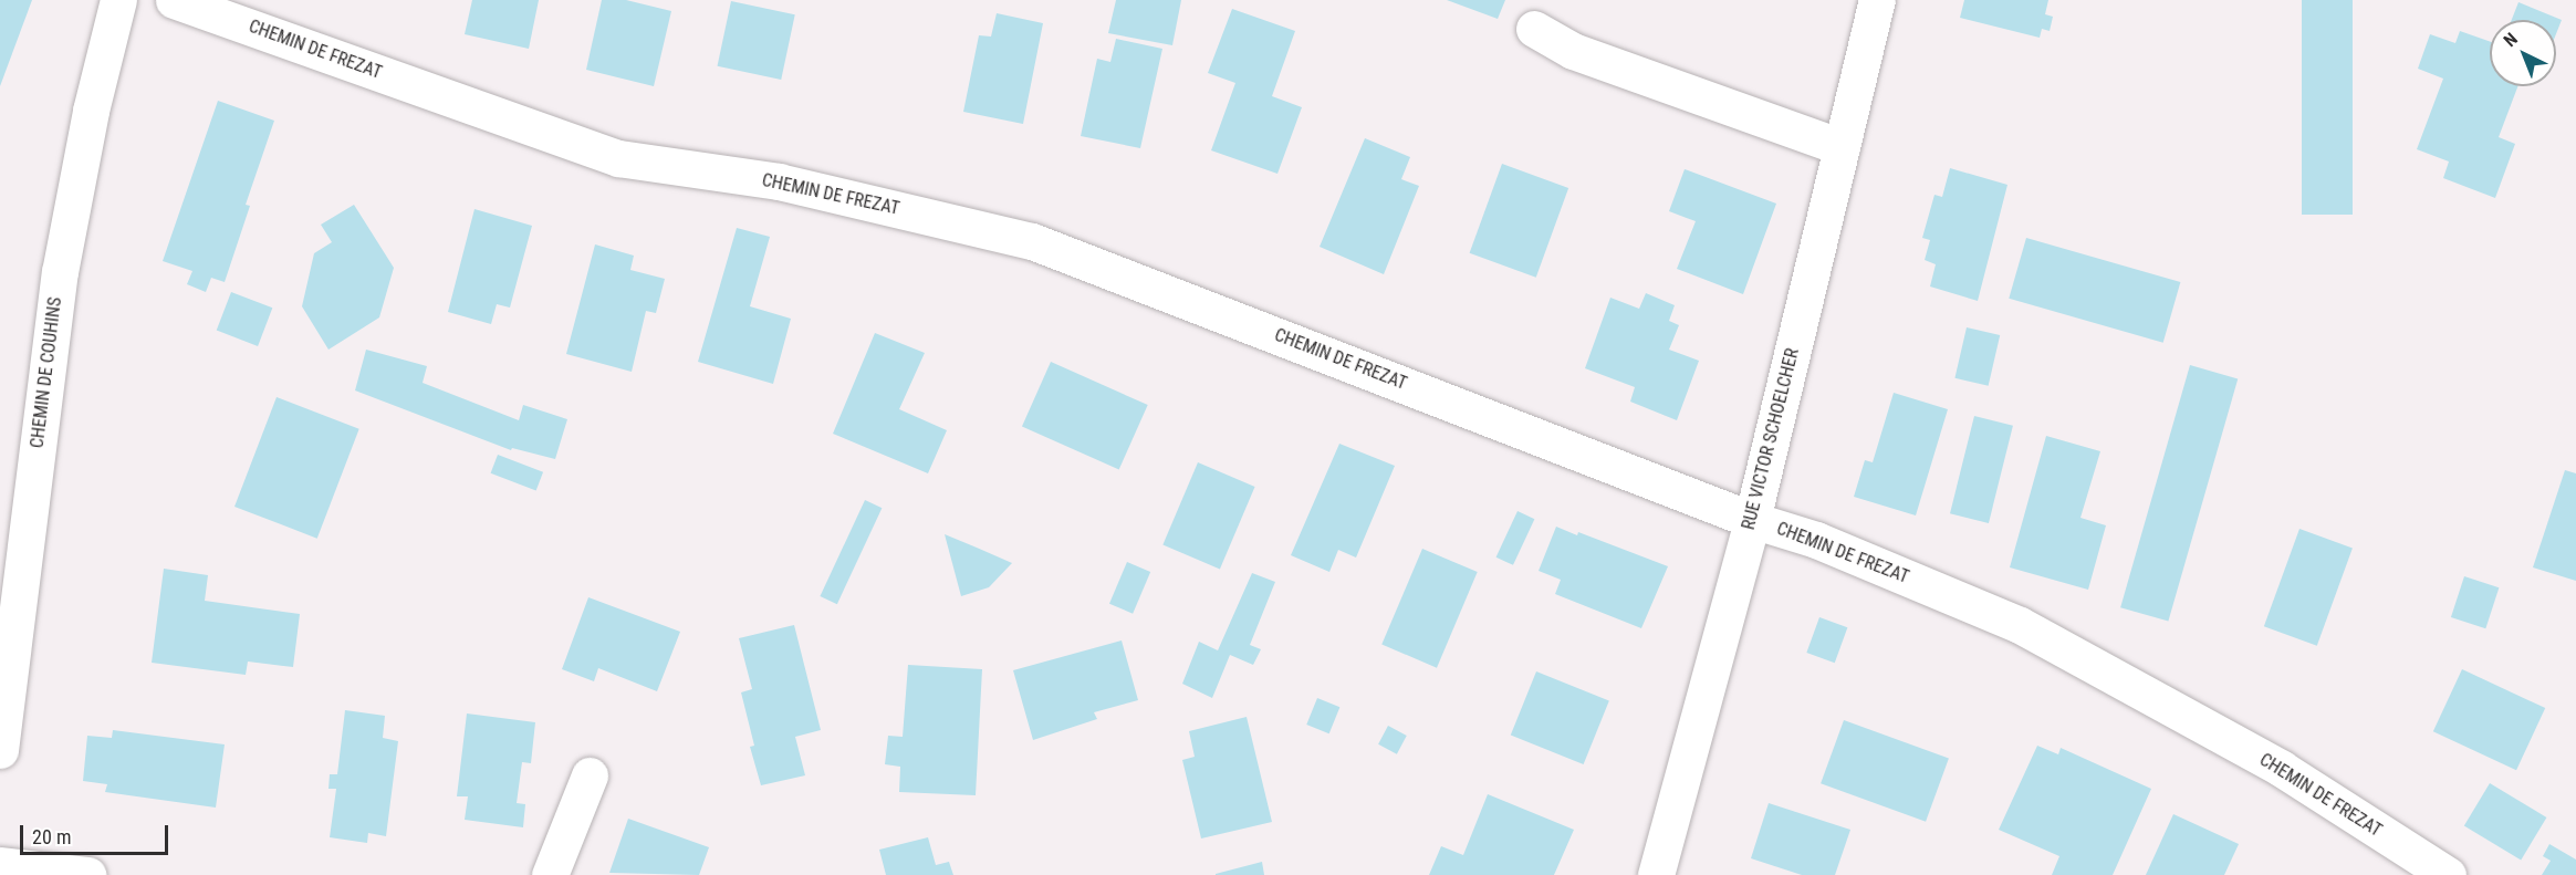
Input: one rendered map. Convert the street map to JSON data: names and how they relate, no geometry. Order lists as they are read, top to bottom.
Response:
{
  "streets": {
    "street": ["CHEMIN DE FREZAT", "CHEMIN DE COUHINS", "RUE VICTOR SCHOELCHER"]
  },
  "crossings": [
    ["CHEMIN DE FREZAT", "RUE VICTOR SCHOELCHER"]
  ],
  "scale_bar": "20 m",
  "north": "top left"
}
